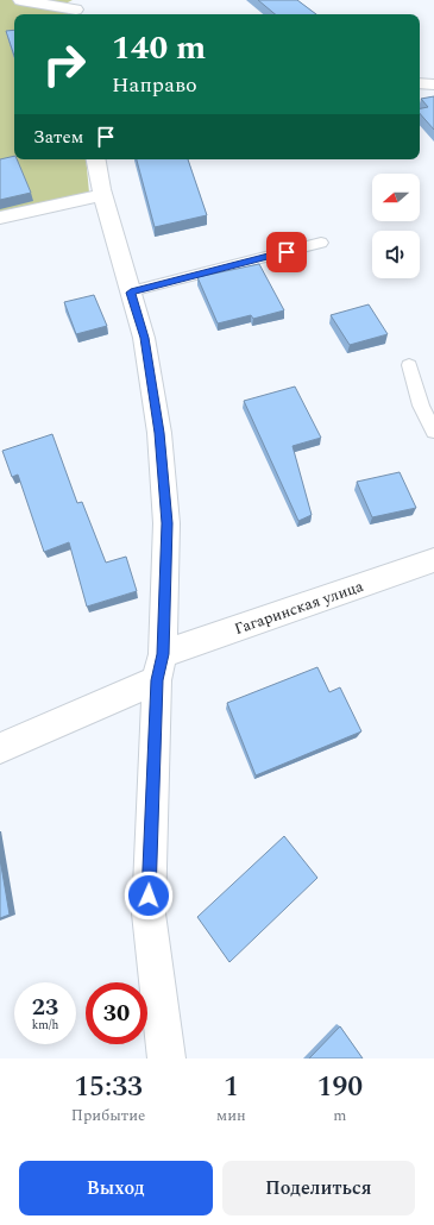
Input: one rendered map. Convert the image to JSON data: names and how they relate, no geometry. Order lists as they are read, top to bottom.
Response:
{
  "streets": {
    "street": ["Гагаринская улица"]
  },
  "north": "left",
  "page": {
    "turn": ["140 m", "Направо"],
    "then": "Затем",
    "speed": "23 km/h",
    "limit": "30",
    "eta": [
      "15:33",
      "Прибытие",
      "1",
      "мин",
      "190",
      "m"
    ],
    "buttons": ["Выход", "Поделиться"]
  }
}
